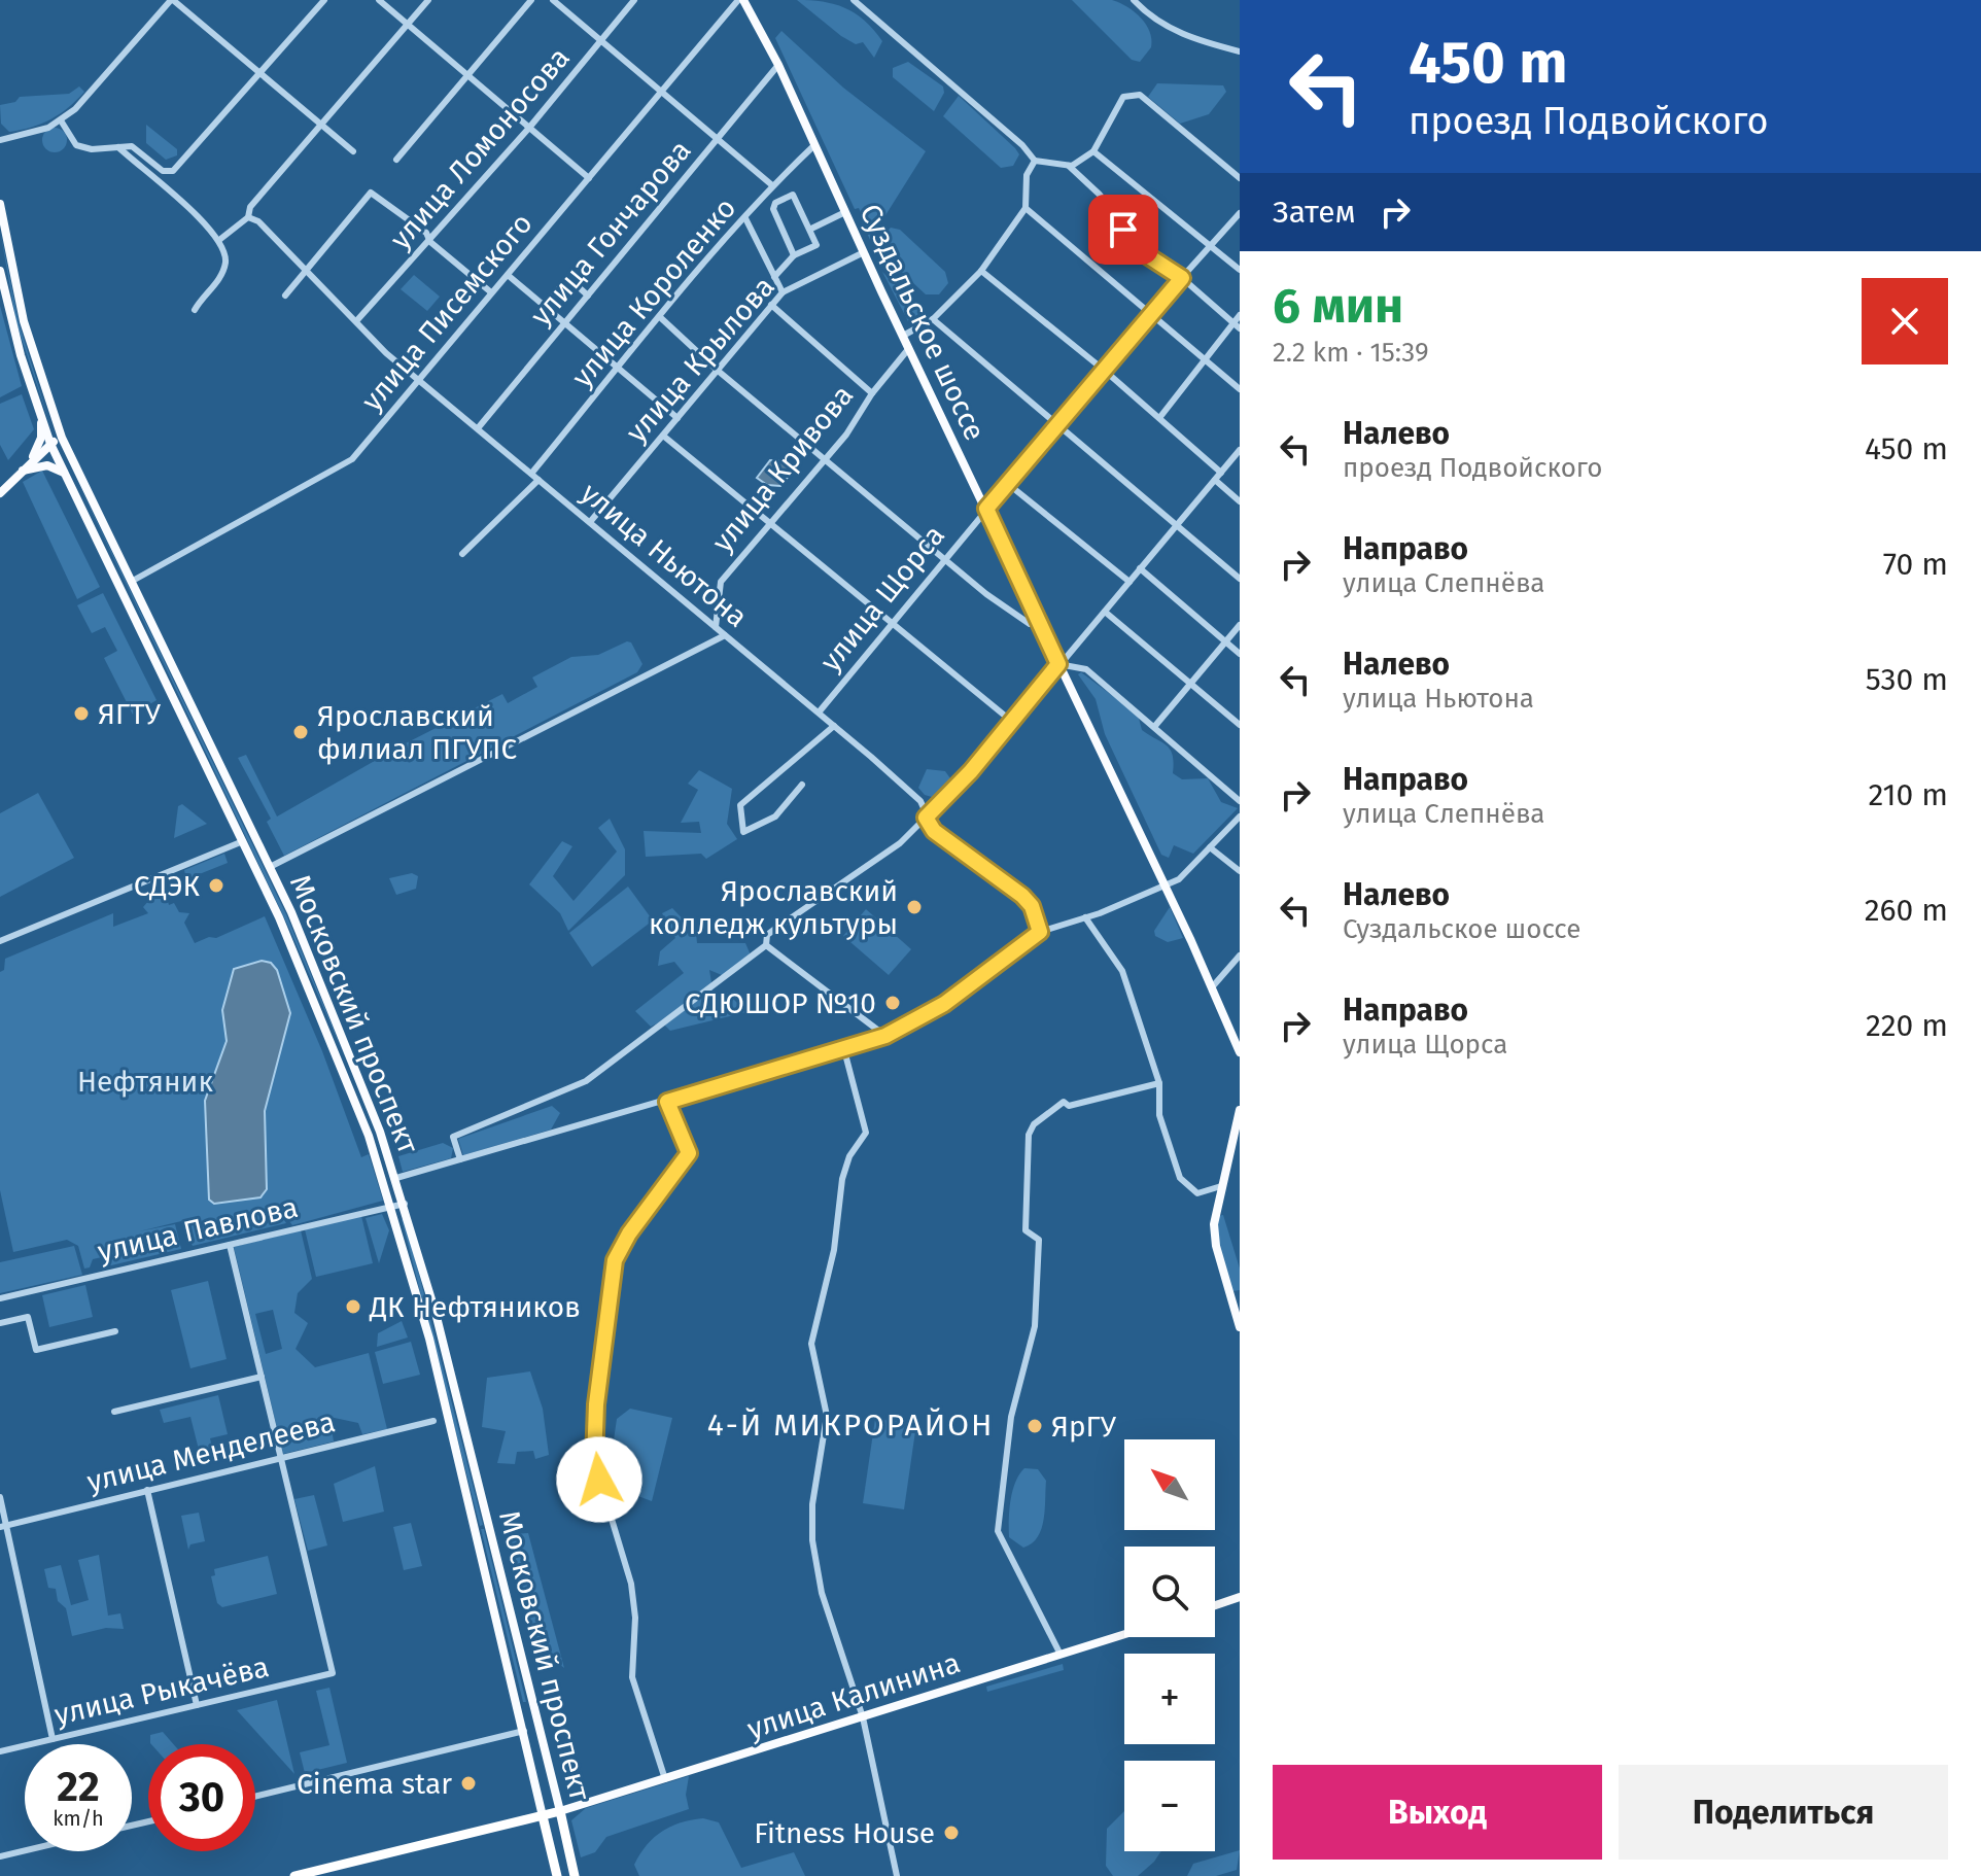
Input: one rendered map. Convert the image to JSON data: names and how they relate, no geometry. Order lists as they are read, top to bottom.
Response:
{
  "streets": {
    "highway": ["Московский проспект"],
    "main road": ["Суздальское шоссе", "улица Калинина"],
    "street": [
      "улица Ломоносова",
      "улица Гончарова",
      "улица Короленко",
      "улица Писемского",
      "улица Крылова",
      "улица Кривова",
      "улица Ньютона",
      "улица Щорса",
      "улица Павлова",
      "улица Менделеева",
      "улица Рыкачёва"
    ]
  },
  "crossings": [
    ["улица Ломоносова", "улица Ньютона"],
    ["улица Гончарова", "Суздальское шоссе"],
    ["улица Гончарова", "улица Ньютона"],
    ["улица Короленко", "Суздальское шоссе"],
    ["улица Короленко", "улица Ньютона"],
    ["улица Писемского", "Суздальское шоссе"],
    ["улица Писемского", "улица Ньютона"],
    ["улица Писемского", "Московский проспект"],
    ["Суздальское шоссе", "улица Крылова"],
    ["Суздальское шоссе", "улица Кривова"],
    ["Суздальское шоссе", "улица Щорса"],
    ["улица Крылова", "улица Ньютона"],
    ["улица Кривова", "улица Ньютона"],
    ["улица Ньютона", "улица Щорса"],
    ["Московский проспект", "улица Павлова"],
    ["Московский проспект", "улица Калинина"],
    ["улица Менделеева", "улица Рыкачёва"]
  ],
  "districts": ["4-Й МИКРОРАЙОН"],
  "parks": ["Нефтяник"],
  "places": [
    "ЯГТУ",
    "Ярославский филиал ПГУПС",
    "СДЭК",
    "Ярославский колледж культуры",
    "СДЮШОР №10",
    "ДК Нефтяников",
    "ЯрГУ",
    "Cinema star",
    "Fitness House"
  ],
  "north": "top left",
  "page": {
    "turn": ["450 m", "проезд Подвойского"],
    "then": "Затем",
    "heading": ["6 мин", "2.2 km · 15:39"],
    "list": [
      {
        "name": "Налево",
        "note": "проезд Подвойского",
        "value": "450 m"
      },
      {
        "name": "Направо",
        "note": "улица Слепнёва",
        "value": "70 m"
      },
      {
        "name": "Налево",
        "note": "улица Ньютона",
        "value": "530 m"
      },
      {
        "name": "Направо",
        "note": "улица Слепнёва",
        "value": "210 m"
      },
      {
        "name": "Налево",
        "note": "Суздальское шоссе",
        "value": "260 m"
      },
      {
        "name": "Направо",
        "note": "улица Щорса",
        "value": "220 m"
      }
    ],
    "map_buttons": ["+", "−"],
    "speed": "22 km/h",
    "limit": "30",
    "buttons": ["Выход", "Поделиться"]
  }
}
